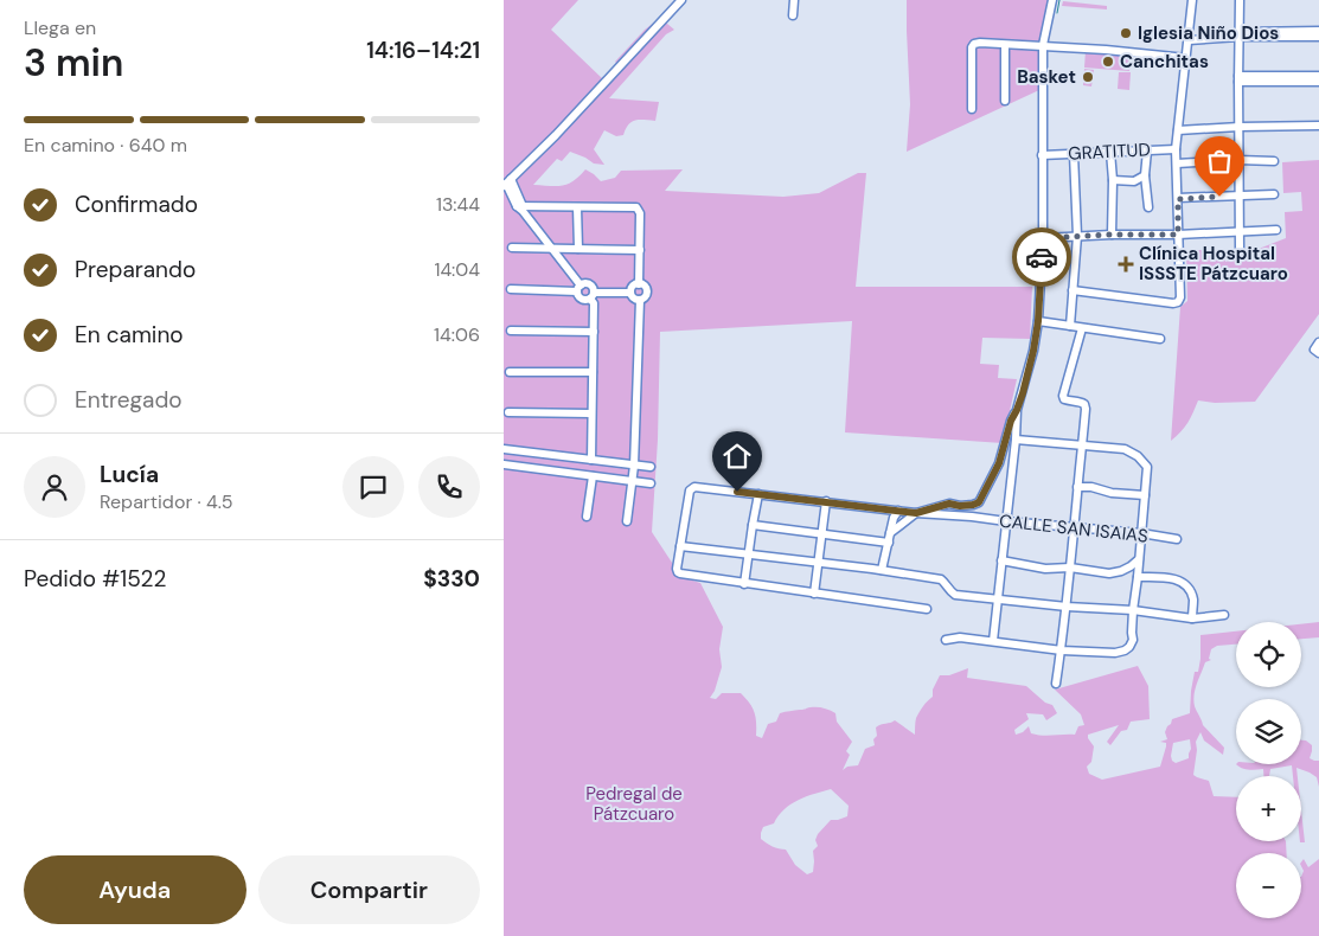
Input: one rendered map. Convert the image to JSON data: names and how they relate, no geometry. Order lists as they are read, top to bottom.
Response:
{
  "streets": {
    "street": ["GRATITUD", "CALLE SAN ISAIAS"]
  },
  "parks": ["Pedregal de Pátzcuaro"],
  "places": {
    "other": ["Iglesia Niño Dios", "Canchitas", "Basket"],
    "health": ["Clínica Hospital ISSSTE Pátzcuaro"]
  },
  "page": {
    "heading": ["3 min", "Llega en", "14:16–14:21"],
    "panel": [
      "Lucía",
      "Repartidor · 4.5",
      "Pedido #1522",
      "$330"
    ],
    "bar": "En camino · 640 m",
    "list": [
      ["Confirmado", "13:44"],
      ["Preparando", "14:04"],
      ["En camino", "14:06"],
      "Entregado"
    ],
    "map_buttons": ["+", "−"],
    "buttons": ["Ayuda", "Compartir"]
  }
}
